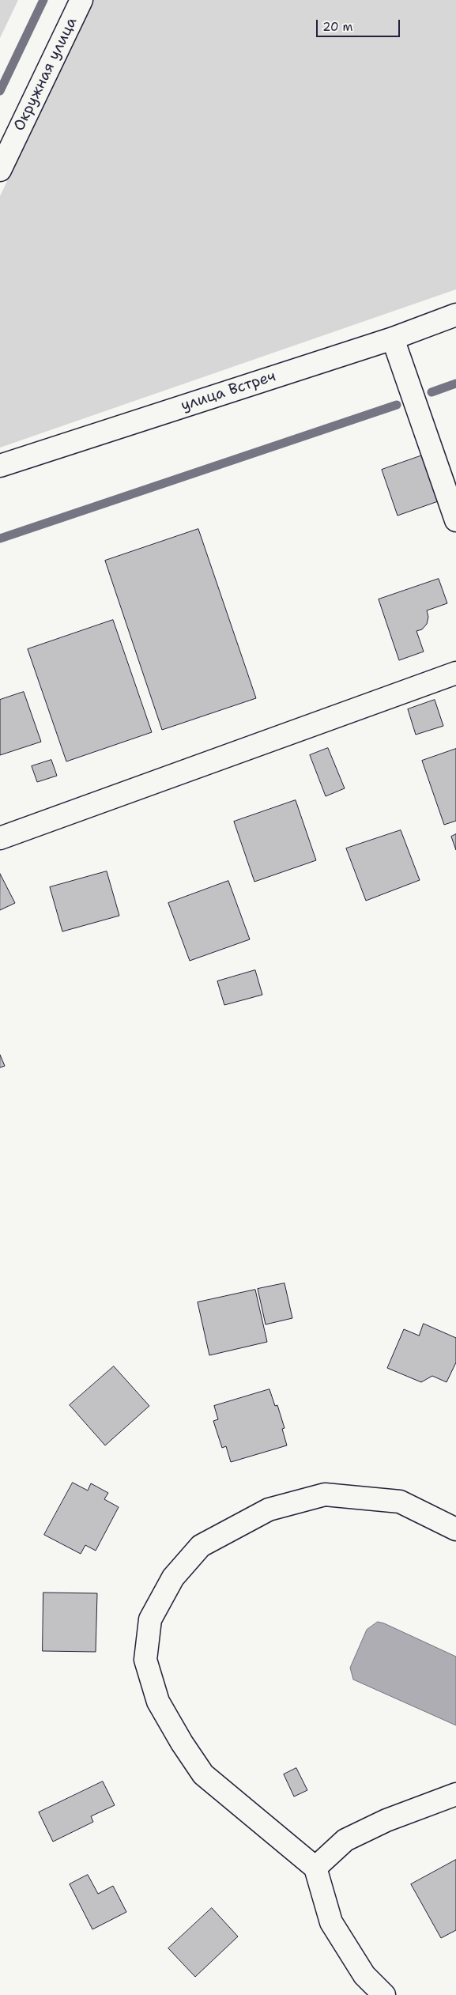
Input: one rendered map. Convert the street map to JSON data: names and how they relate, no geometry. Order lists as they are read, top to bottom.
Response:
{
  "streets": {
    "street": ["Окружная улица", "улица Встреч"]
  },
  "scale_bar": "20 m"
}
